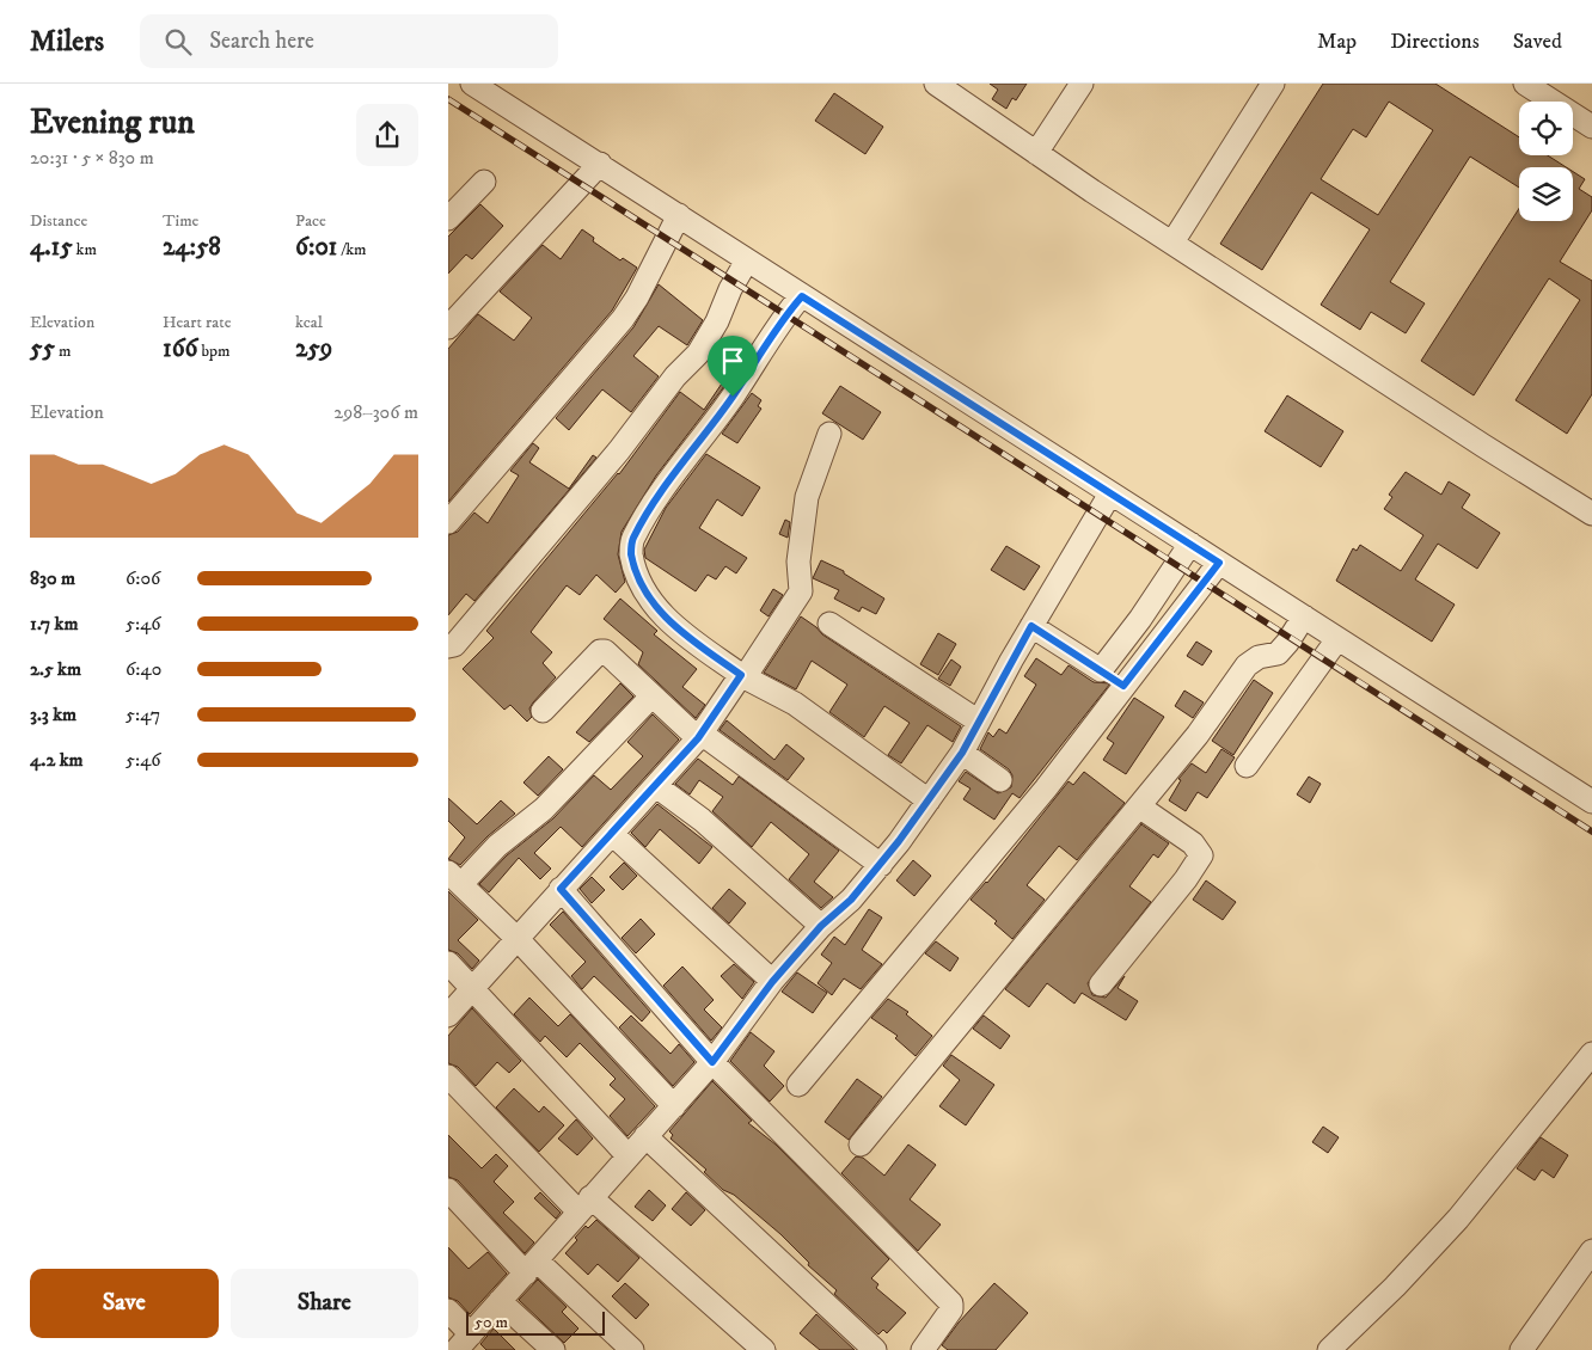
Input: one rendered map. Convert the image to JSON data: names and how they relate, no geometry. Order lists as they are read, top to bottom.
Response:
{
  "scale_bar": "50 m",
  "page": {
    "header": "Milers",
    "search": "Search here",
    "nav": ["Map", "Directions", "Saved"],
    "heading": ["Evening run", "20:31 · 5 × 830 m"],
    "stats": [
      ["Distance", "4.15 km"],
      ["Time", "24:58"],
      ["Pace", "6:01 /km"],
      ["Elevation", "55 m"],
      ["Heart rate", "166 bpm"],
      ["kcal", "259"]
    ],
    "chart": ["Elevation", "298–306 m"],
    "list": [
      {
        "name": "830 m",
        "note": "6:06"
      },
      {
        "name": "1.7 km",
        "note": "5:46"
      },
      {
        "name": "2.5 km",
        "note": "6:40"
      },
      {
        "name": "3.3 km",
        "note": "5:47"
      },
      {
        "name": "4.2 km",
        "note": "5:46"
      }
    ],
    "buttons": ["Save", "Share"],
    "scale": "50 m"
  }
}
